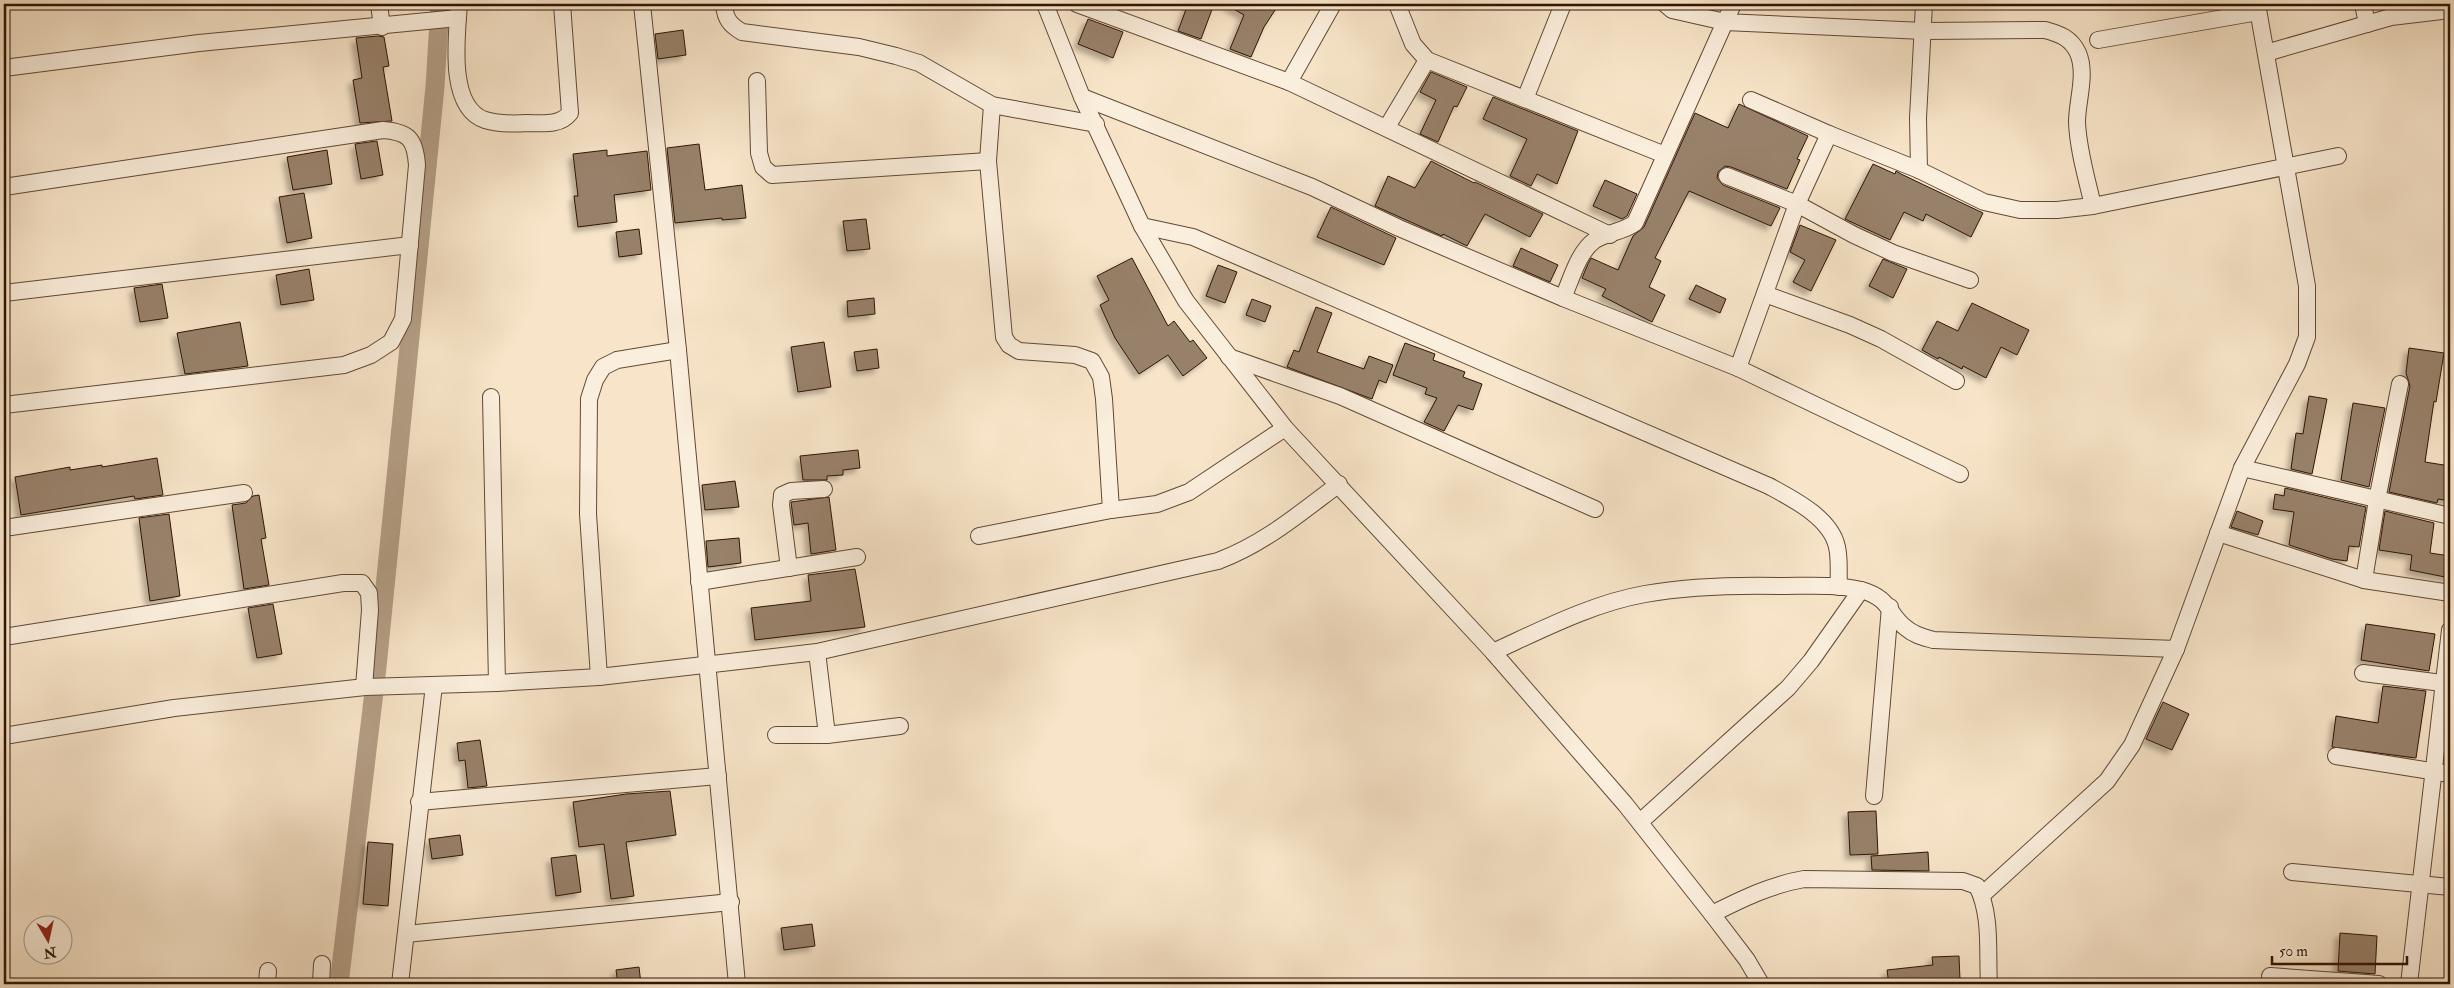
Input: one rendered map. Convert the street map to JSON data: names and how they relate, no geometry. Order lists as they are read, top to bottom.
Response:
{
  "scale_bar": "50 m",
  "north": "bottom"
}
